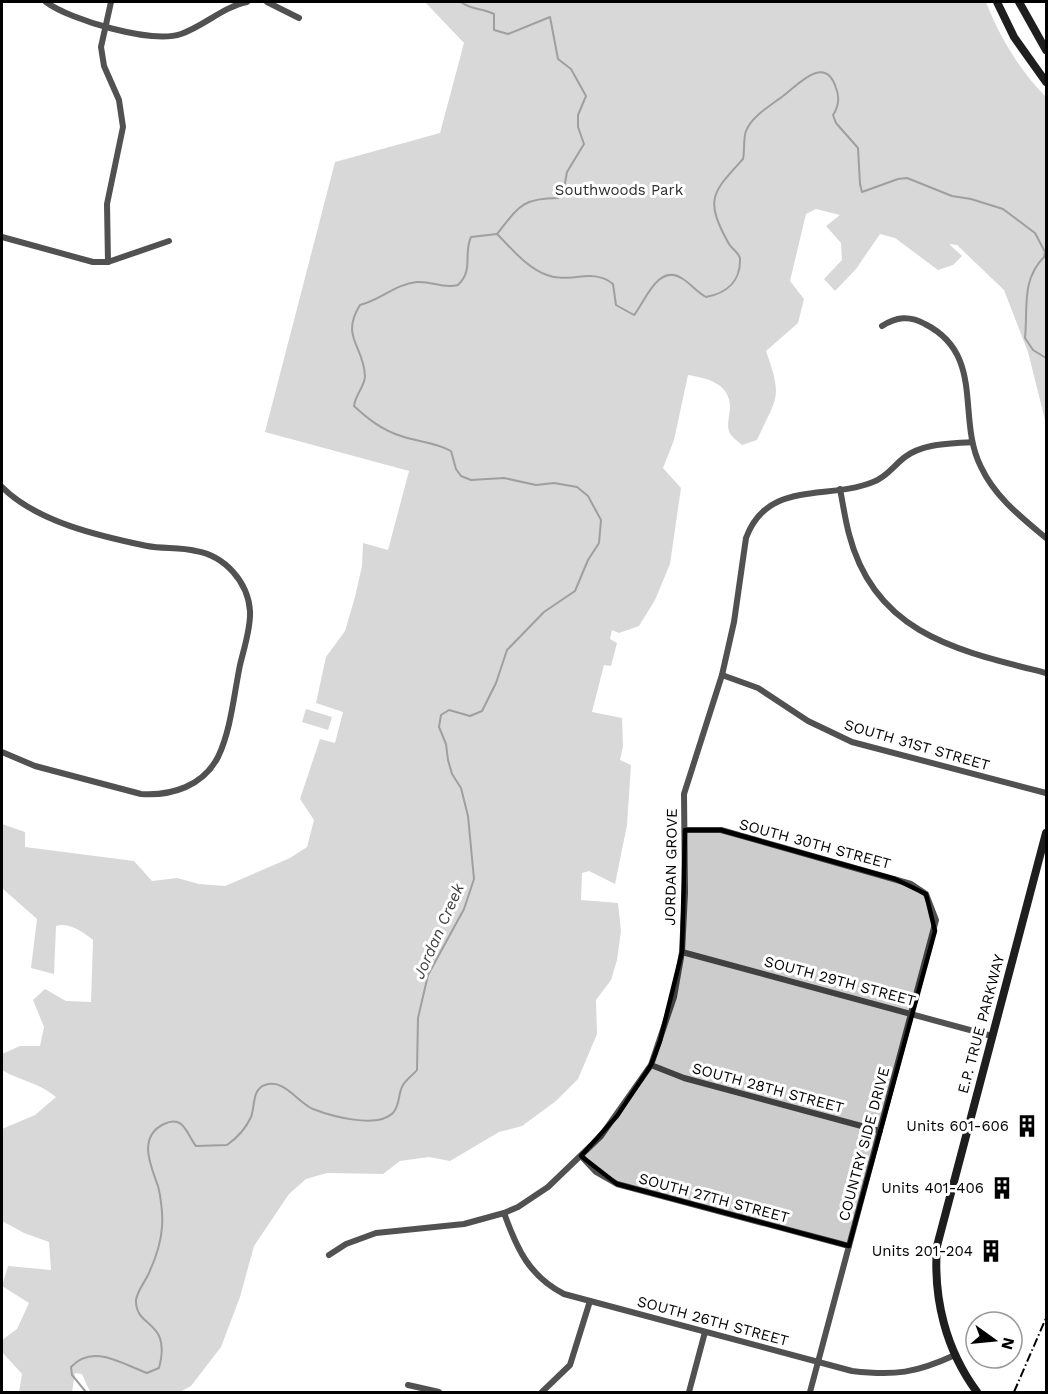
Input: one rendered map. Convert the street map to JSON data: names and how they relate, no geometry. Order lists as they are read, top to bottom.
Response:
{
  "streets": {
    "main road": ["E.P. TRUE PARKWAY"],
    "street": [
      "SOUTH 31ST STREET",
      "SOUTH 30TH STREET",
      "JORDAN GROVE",
      "SOUTH 29TH STREET",
      "SOUTH 28TH STREET",
      "COUNTRY SIDE DRIVE",
      "SOUTH 27TH STREET",
      "SOUTH 26TH STREET"
    ]
  },
  "crossings": [
    ["SOUTH 31ST STREET", "JORDAN GROVE"],
    ["SOUTH 30TH STREET", "JORDAN GROVE"],
    ["SOUTH 30TH STREET", "COUNTRY SIDE DRIVE"],
    ["JORDAN GROVE", "SOUTH 29TH STREET"],
    ["JORDAN GROVE", "SOUTH 28TH STREET"],
    ["JORDAN GROVE", "SOUTH 27TH STREET"],
    ["JORDAN GROVE", "SOUTH 26TH STREET"],
    ["SOUTH 29TH STREET", "E.P. TRUE PARKWAY"],
    ["SOUTH 29TH STREET", "COUNTRY SIDE DRIVE"],
    ["E.P. TRUE PARKWAY", "SOUTH 26TH STREET"],
    ["SOUTH 28TH STREET", "COUNTRY SIDE DRIVE"],
    ["COUNTRY SIDE DRIVE", "SOUTH 27TH STREET"],
    ["COUNTRY SIDE DRIVE", "SOUTH 26TH STREET"]
  ],
  "water": ["Jordan Creek"],
  "parks": ["Southwoods Park"],
  "places": {
    "building": ["Units 601-606", "Units 401-406", "Units 201-204"]
  },
  "north": "right"
}
